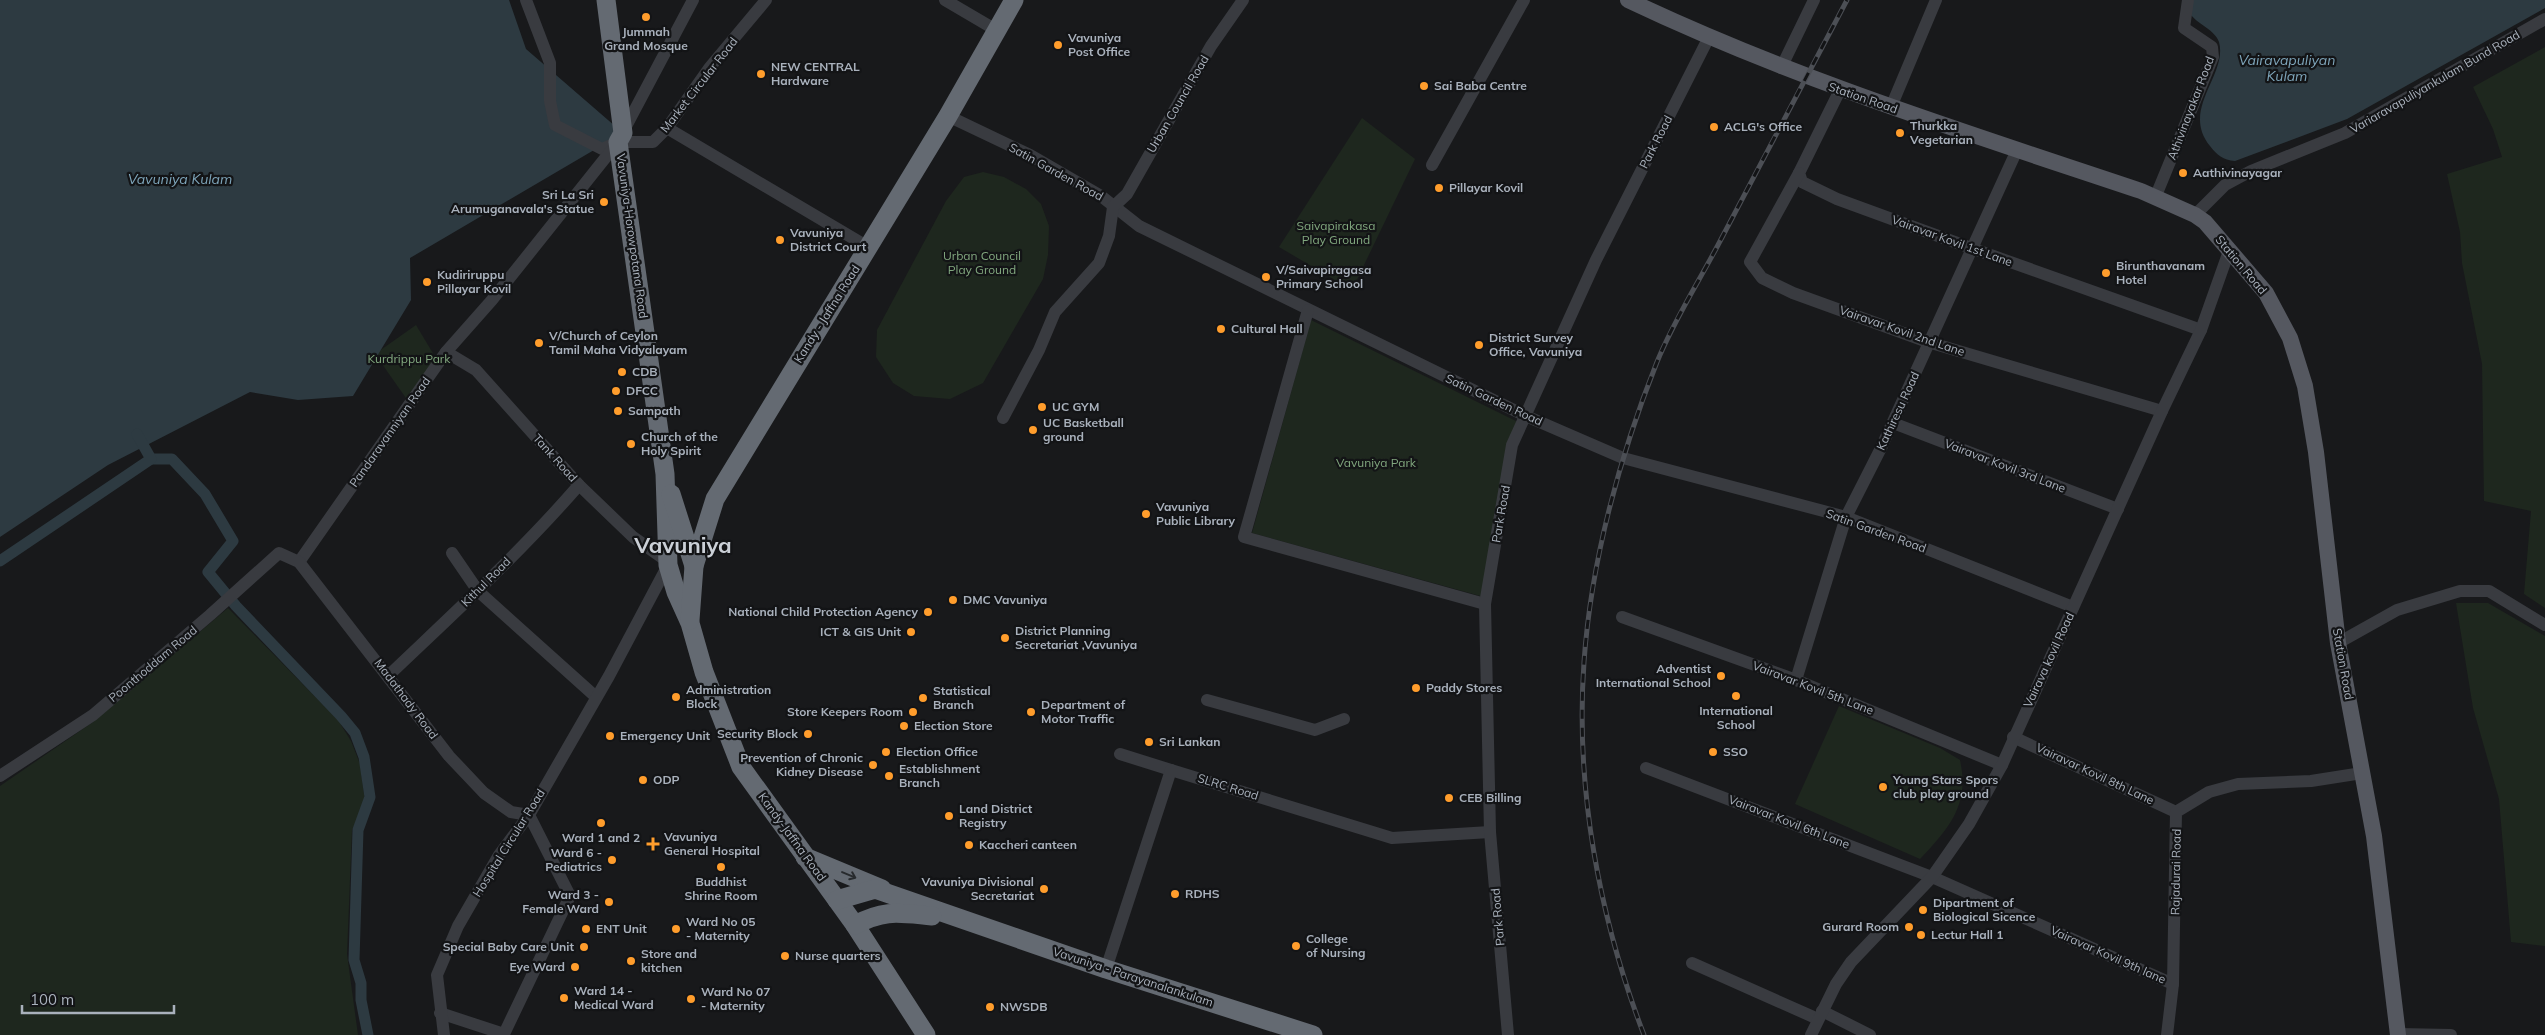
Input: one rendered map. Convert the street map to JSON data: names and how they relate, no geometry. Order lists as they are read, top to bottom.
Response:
{
  "streets": {
    "highway": [
      "Vavuniya-Horowpotana Road",
      "Kandy - Jaffna Road",
      "Kandy-Jaffna Road",
      "Hospital Circular Road",
      "Vavuniya - Parayanalankulam"
    ],
    "main road": ["Station Road"],
    "street": [
      "Variaravapuliyankulam Bund Road",
      "Market Circular Road",
      "Urban Council Road",
      "Athivinayakar Road",
      "Park Road",
      "Satin Garden Road",
      "Vairavar Kovil 1st Lane",
      "Vairavar Kovil 2nd Lane",
      "Kathiresu Road",
      "Pandaravanniyan Road",
      "Tank Road",
      "Vairavar Kovil 3rd Lane",
      "Kithul Road",
      "Vairava kovil Road",
      "Poonthoddam Road",
      "Vairavar Kovil 5th Lane",
      "Madathady Road",
      "Vairavar Kovil 8th Lane",
      "SLRC Road",
      "Vairavar Kovil 6th Lane",
      "Rajadurai Road",
      "Vairavar Kovil 9th lane"
    ]
  },
  "crossings": [
    ["Variaravapuliyankulam Bund Road", "Station Road"],
    ["Market Circular Road", "Vavuniya-Horowpotana Road"],
    ["Market Circular Road", "Pandaravanniyan Road"],
    ["Station Road", "Athivinayakar Road"],
    ["Station Road", "Park Road"],
    ["Station Road", "Kathiresu Road"],
    ["Station Road", "Vairava kovil Road"],
    ["Station Road", "Rajadurai Road"],
    ["Urban Council Road", "Satin Garden Road"],
    ["Park Road", "Satin Garden Road"],
    ["Park Road", "SLRC Road"],
    ["Satin Garden Road", "Kandy - Jaffna Road"],
    ["Satin Garden Road", "Kathiresu Road"],
    ["Satin Garden Road", "Vairava kovil Road"],
    ["Vavuniya-Horowpotana Road", "Kandy - Jaffna Road"],
    ["Vavuniya-Horowpotana Road", "Pandaravanniyan Road"],
    ["Vavuniya-Horowpotana Road", "Tank Road"],
    ["Vavuniya-Horowpotana Road", "Kandy-Jaffna Road"],
    ["Vavuniya-Horowpotana Road", "Hospital Circular Road"],
    ["Vairavar Kovil 1st Lane", "Vairavar Kovil 2nd Lane"],
    ["Vairavar Kovil 1st Lane", "Kathiresu Road"],
    ["Vairavar Kovil 1st Lane", "Vairava kovil Road"],
    ["Kandy - Jaffna Road", "Tank Road"],
    ["Kandy - Jaffna Road", "Kandy-Jaffna Road"],
    ["Kandy - Jaffna Road", "Hospital Circular Road"],
    ["Vairavar Kovil 2nd Lane", "Kathiresu Road"],
    ["Vairavar Kovil 2nd Lane", "Vairava kovil Road"],
    ["Kathiresu Road", "Vairavar Kovil 3rd Lane"],
    ["Kathiresu Road", "Vairavar Kovil 5th Lane"],
    ["Pandaravanniyan Road", "Tank Road"],
    ["Pandaravanniyan Road", "Poonthoddam Road"],
    ["Pandaravanniyan Road", "Madathady Road"],
    ["Tank Road", "Kithul Road"],
    ["Tank Road", "Kandy-Jaffna Road"],
    ["Tank Road", "Hospital Circular Road"],
    ["Vairavar Kovil 3rd Lane", "Vairava kovil Road"],
    ["Kithul Road", "Madathady Road"],
    ["Vairava kovil Road", "Vairavar Kovil 5th Lane"],
    ["Vairava kovil Road", "Vairavar Kovil 8th Lane"],
    ["Vairava kovil Road", "Vairavar Kovil 6th Lane"],
    ["Vairava kovil Road", "Vairavar Kovil 9th lane"],
    ["Poonthoddam Road", "Madathady Road"],
    ["Madathady Road", "Hospital Circular Road"],
    ["Vairavar Kovil 8th Lane", "Rajadurai Road"],
    ["Vairavar Kovil 6th Lane", "Vairavar Kovil 9th lane"],
    ["Kandy-Jaffna Road", "Hospital Circular Road"],
    ["Rajadurai Road", "Vairavar Kovil 9th lane"]
  ],
  "districts": ["Vavuniya"],
  "water": ["Vairavapuliyan Kulam", "Vavuniya Kulam"],
  "parks": [
    "Saivapirakasa Play Ground",
    "Urban Council Play Ground",
    "Kurdrippu Park",
    "Vavuniya Park"
  ],
  "places": {
    "other": [
      "Jummah Grand Mosque",
      "Vavuniya Post Office",
      "NEW CENTRAL Hardware",
      "Sai Baba Centre",
      "ACLG's Office",
      "Thurkka Vegetarian",
      "Aathivinayagar",
      "Pillayar Kovil",
      "Sri La Sri Arumuganavala's Statue",
      "Vavuniya District Court",
      "Birunthavanam Hotel",
      "V/Saivapiragasa Primary School",
      "Kudiriruppu Pillayar Kovil",
      "Cultural Hall",
      "V/Church of Ceylon Tamil Maha Vidyalayam",
      "District Survey Office, Vavuniya",
      "CDB",
      "DFCC",
      "UC GYM",
      "Sampath",
      "UC Basketball ground",
      "Church of the Holy Spirit",
      "Vavuniya Public Library",
      "DMC Vavuniya",
      "National Child Protection Agency",
      "ICT & GIS Unit",
      "District Planning Secretariat ,Vavuniya",
      "Adventist International School",
      "Paddy Stores",
      "International School",
      "Administration Block",
      "Statistical Branch",
      "Store Keepers Room",
      "Department of Motor Traffic",
      "Election Store",
      "Security Block",
      "Emergency Unit",
      "Sri Lankan",
      "Election Office",
      "SSO",
      "Prevention of Chronic Kidney Disease",
      "Establishment Branch",
      "ODP",
      "Young Stars Spors club play ground",
      "CEB Billing",
      "Land District Registry",
      "Ward 1 and 2",
      "Kaccheri canteen",
      "Ward 6 - Pediatrics",
      "Buddhist Shrine Room",
      "Vavuniya Divisional Secretariat",
      "RDHS",
      "Ward 3 - Female Ward",
      "Dipartment of Biological Sicence",
      "Gurard Room",
      "ENT Unit",
      "Ward No 05 - Maternity",
      "Lectur Hall 1",
      "College of Nursing",
      "Special Baby Care Unit",
      "Nurse quarters",
      "Store and kitchen",
      "Eye Ward",
      "Ward 14 - Medical Ward",
      "Ward No 07 - Maternity",
      "NWSDB"
    ],
    "health": ["Vavuniya General Hospital"]
  },
  "scale_bar": "100 m"
}
